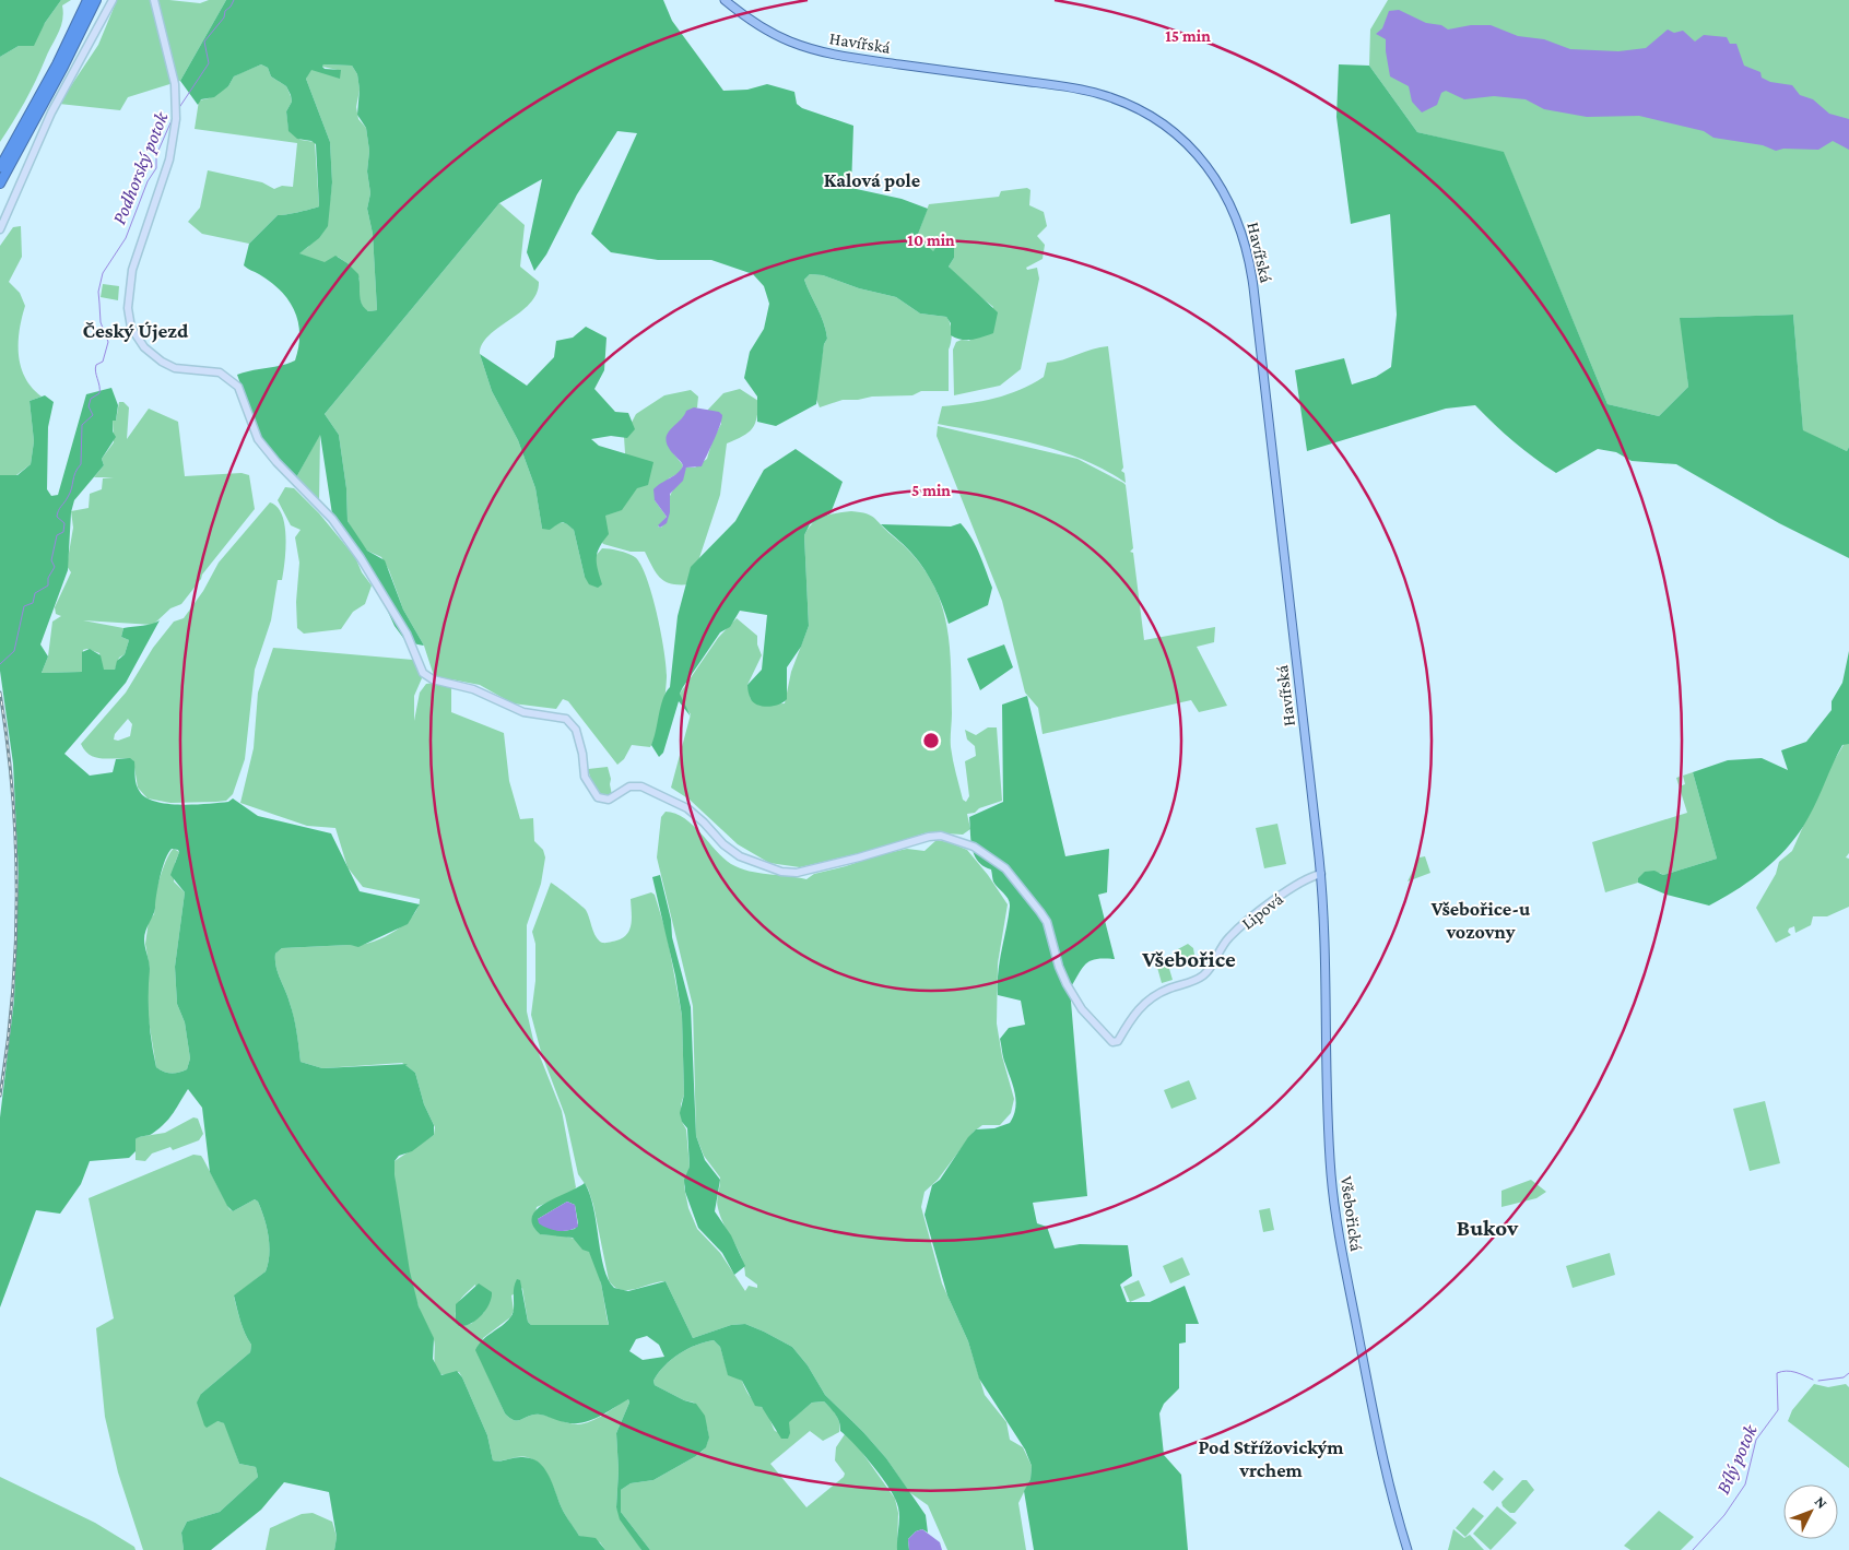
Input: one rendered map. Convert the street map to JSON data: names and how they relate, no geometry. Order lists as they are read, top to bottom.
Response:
{
  "streets": {
    "main road": ["Havířská", "Všebořická"],
    "street": ["Lipová"]
  },
  "crossings": [
    ["Havířská", "Lipová"],
    ["Havířská", "Všebořická"],
    ["Lipová", "Všebořická"]
  ],
  "districts": [
    "Kalová pole",
    "Český Újezd",
    "Všebořice-u vozovny",
    "Všebořice",
    "Bukov",
    "Pod Střížovickým vrchem"
  ],
  "water": ["Podhorský potok", "Bílý potok"],
  "north": "top right",
  "rings": ["15 min", "10 min", "5 min"]
}
